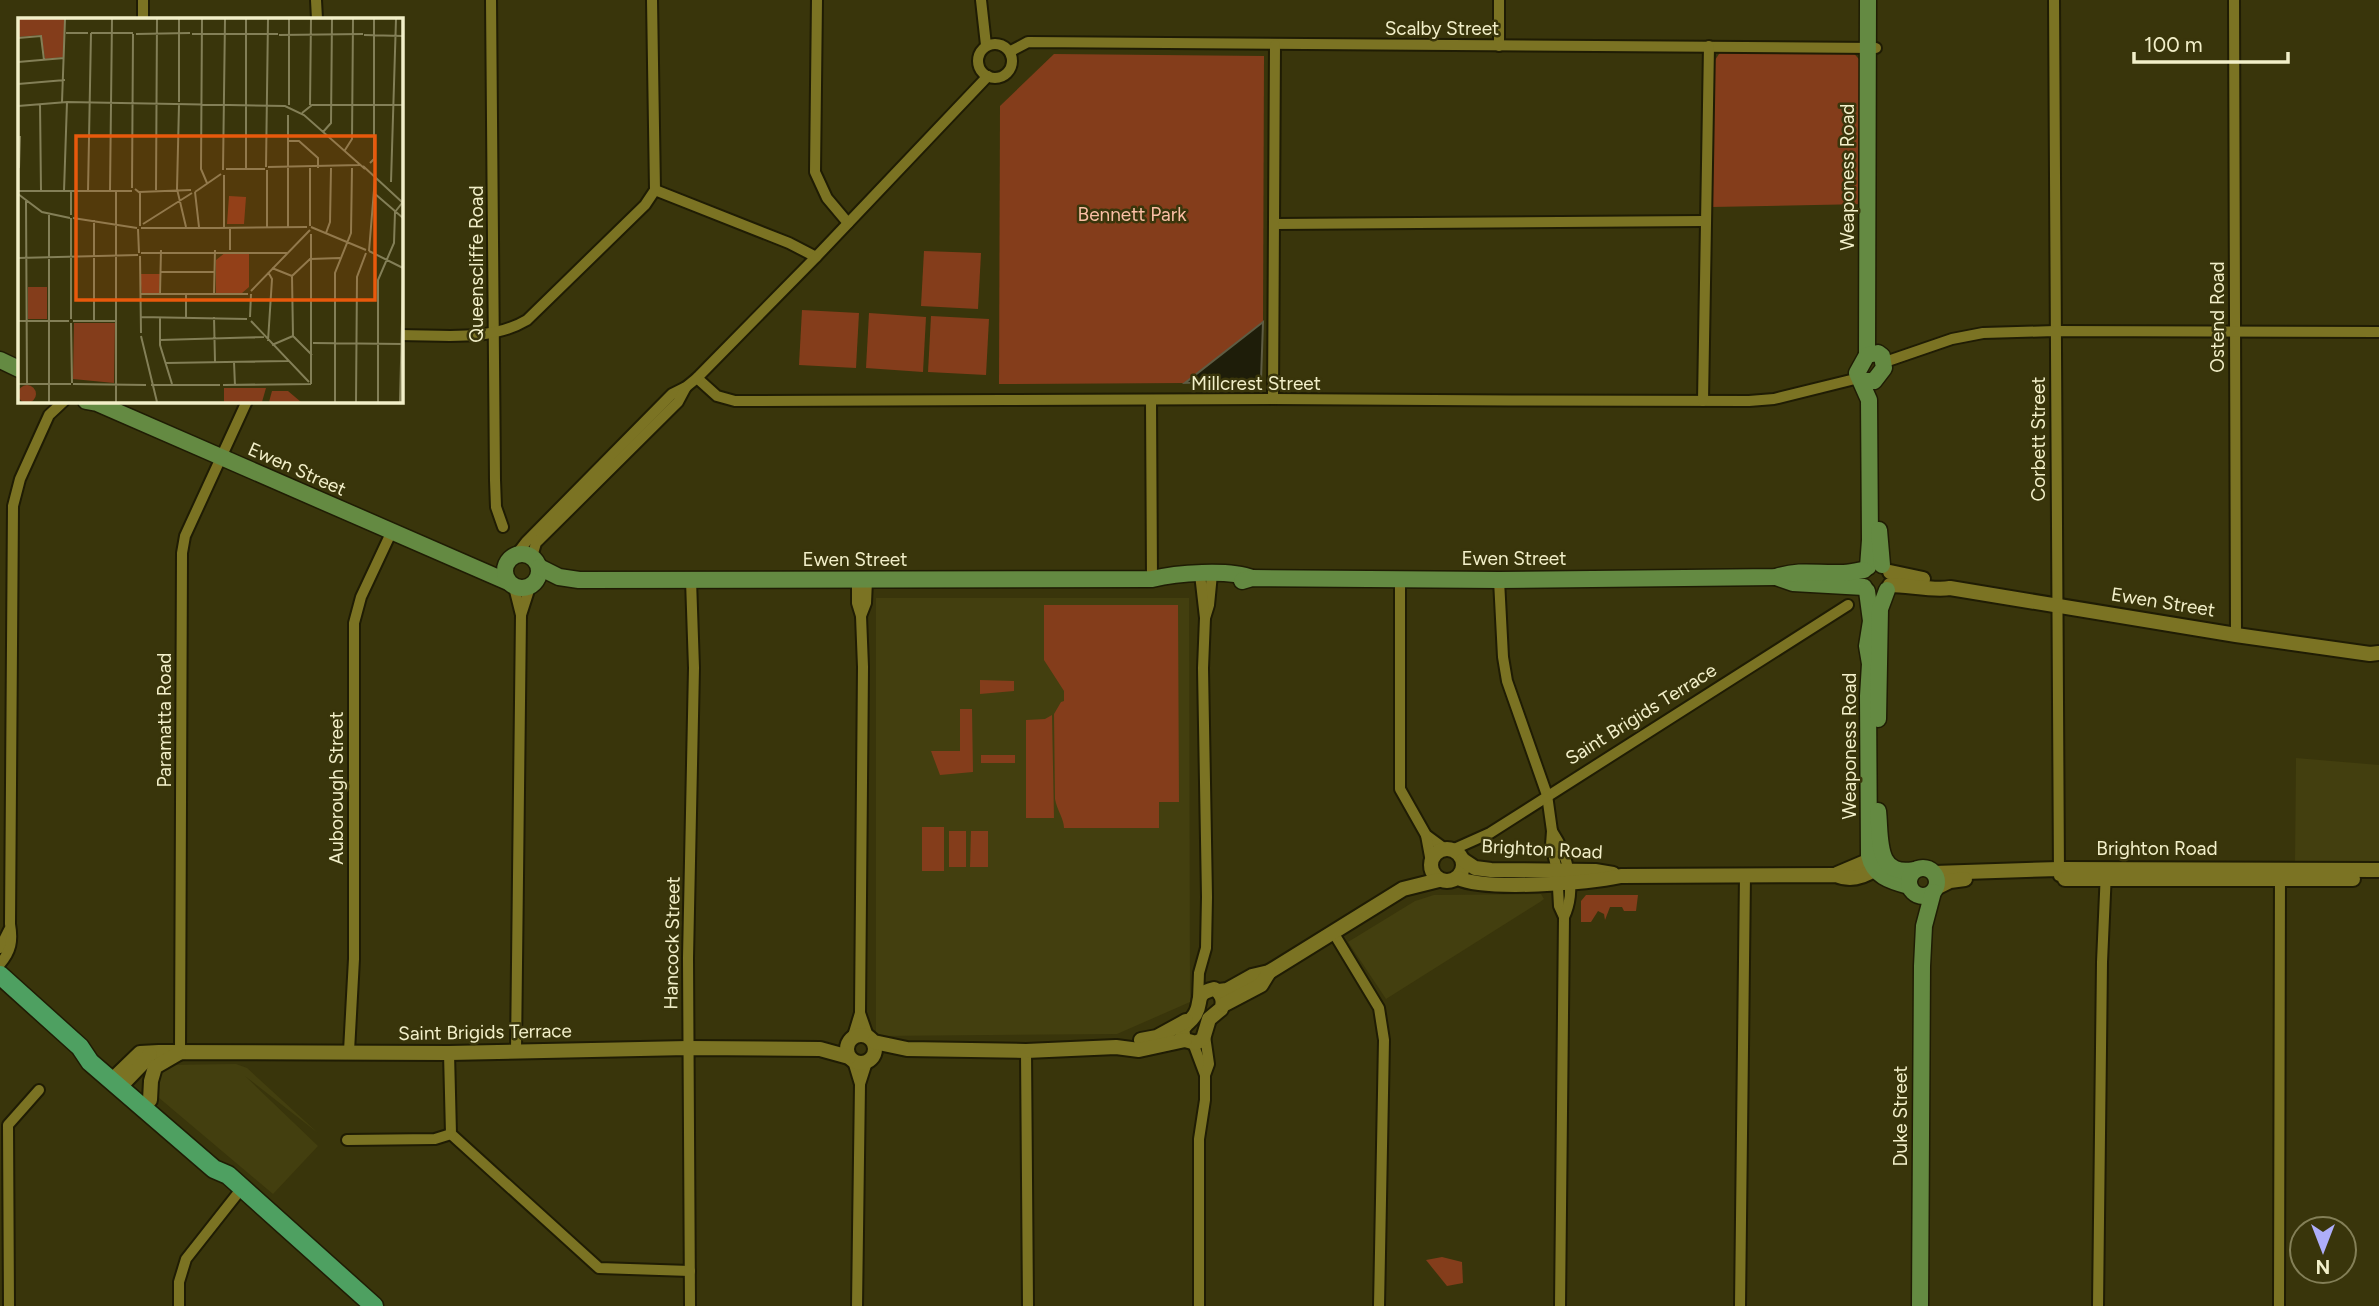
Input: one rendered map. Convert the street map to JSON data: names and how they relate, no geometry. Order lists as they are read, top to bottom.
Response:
{
  "streets": {
    "main road": ["Weaponess Road", "Ewen Street", "Duke Street"],
    "street": [
      "Scalby Street",
      "Queenscliffe Road",
      "Ostend Road",
      "Millcrest Street",
      "Corbett Street",
      "Saint Brigids Terrace",
      "Paramatta Road",
      "Auborough Street",
      "Brighton Road",
      "Hancock Street"
    ]
  },
  "crossings": [
    ["Scalby Street", "Weaponess Road"],
    ["Weaponess Road", "Millcrest Street"],
    ["Weaponess Road", "Ewen Street"],
    ["Weaponess Road", "Brighton Road"],
    ["Ostend Road", "Millcrest Street"],
    ["Ostend Road", "Ewen Street"],
    ["Millcrest Street", "Corbett Street"],
    ["Corbett Street", "Ewen Street"],
    ["Corbett Street", "Brighton Road"],
    ["Ewen Street", "Paramatta Road"],
    ["Ewen Street", "Auborough Street"],
    ["Ewen Street", "Hancock Street"],
    ["Saint Brigids Terrace", "Paramatta Road"],
    ["Saint Brigids Terrace", "Auborough Street"],
    ["Saint Brigids Terrace", "Brighton Road"],
    ["Saint Brigids Terrace", "Hancock Street"],
    ["Brighton Road", "Duke Street"]
  ],
  "parks": ["Bennett Park"],
  "scale_bar": "100 m",
  "north": "bottom"
}
